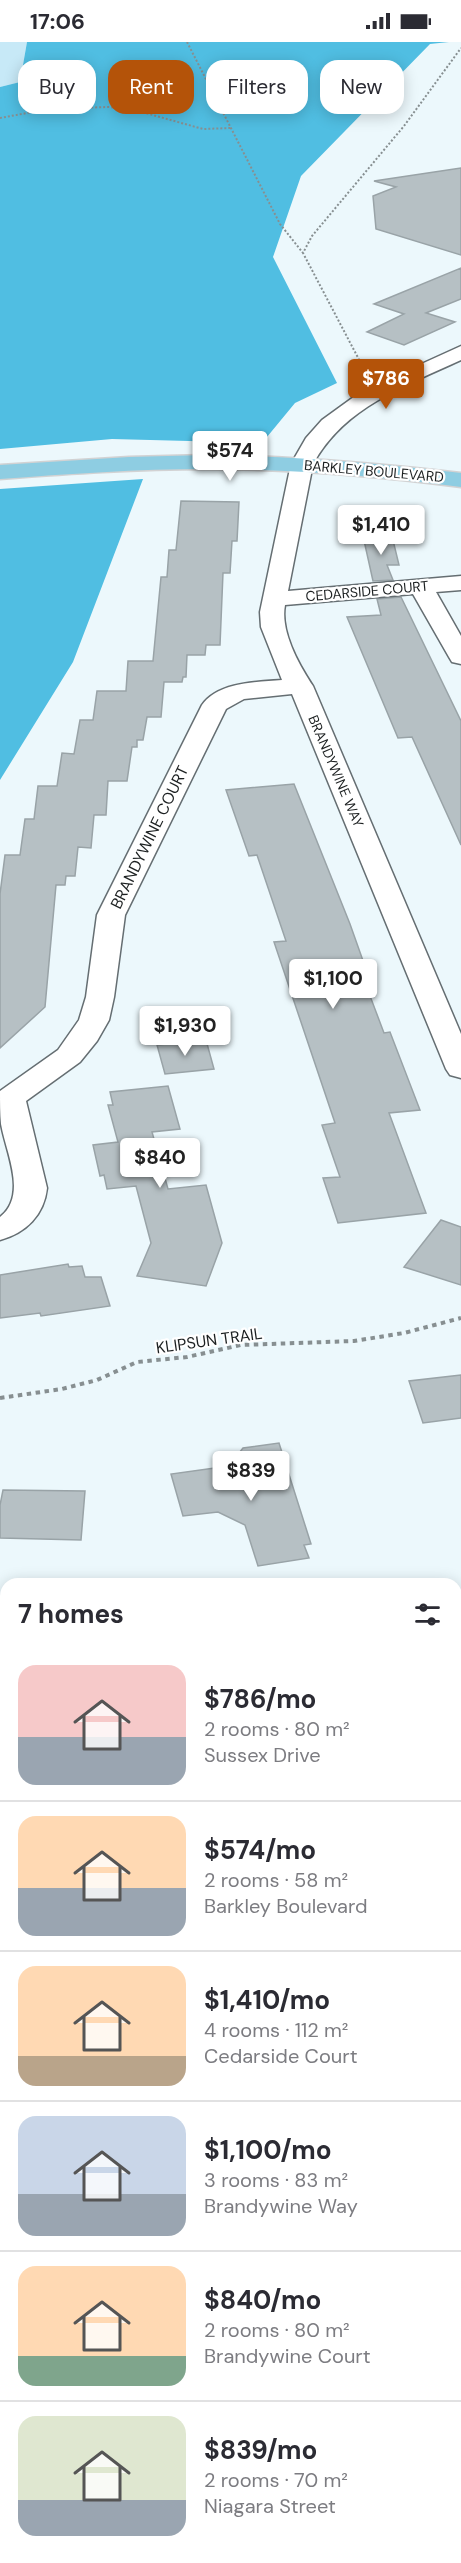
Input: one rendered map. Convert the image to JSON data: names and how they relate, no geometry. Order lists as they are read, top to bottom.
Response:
{
  "streets": {
    "main road": ["BARKLEY BOULEVARD"],
    "street": ["CEDARSIDE COURT", "BRANDYWINE WAY", "BRANDYWINE COURT"],
    "path": ["KLIPSUN TRAIL"]
  },
  "crossings": [
    ["BARKLEY BOULEVARD", "BRANDYWINE WAY"],
    ["CEDARSIDE COURT", "BRANDYWINE WAY"],
    ["BRANDYWINE WAY", "BRANDYWINE COURT"]
  ],
  "page": {
    "status": "17:06",
    "chip": [
      "Buy",
      "Rent",
      "Filters",
      "New"
    ],
    "price": [
      "$786",
      "$574",
      "$1,410",
      "$1,100",
      "$1,930",
      "$840",
      "$839"
    ],
    "heading": "7 homes",
    "list": [
      {
        "name": "$786/mo",
        "note": "2 rooms · 80 m² · Sussex Drive"
      },
      {
        "name": "$574/mo",
        "note": "2 rooms · 58 m² · Barkley Boulevard"
      },
      {
        "name": "$1,410/mo",
        "note": "4 rooms · 112 m² · Cedarside Court"
      },
      {
        "name": "$1,100/mo",
        "note": "3 rooms · 83 m² · Brandywine Way"
      },
      {
        "name": "$840/mo",
        "note": "2 rooms · 80 m² · Brandywine Court"
      },
      {
        "name": "$839/mo",
        "note": "2 rooms · 70 m² · Niagara Street"
      }
    ]
  }
}
